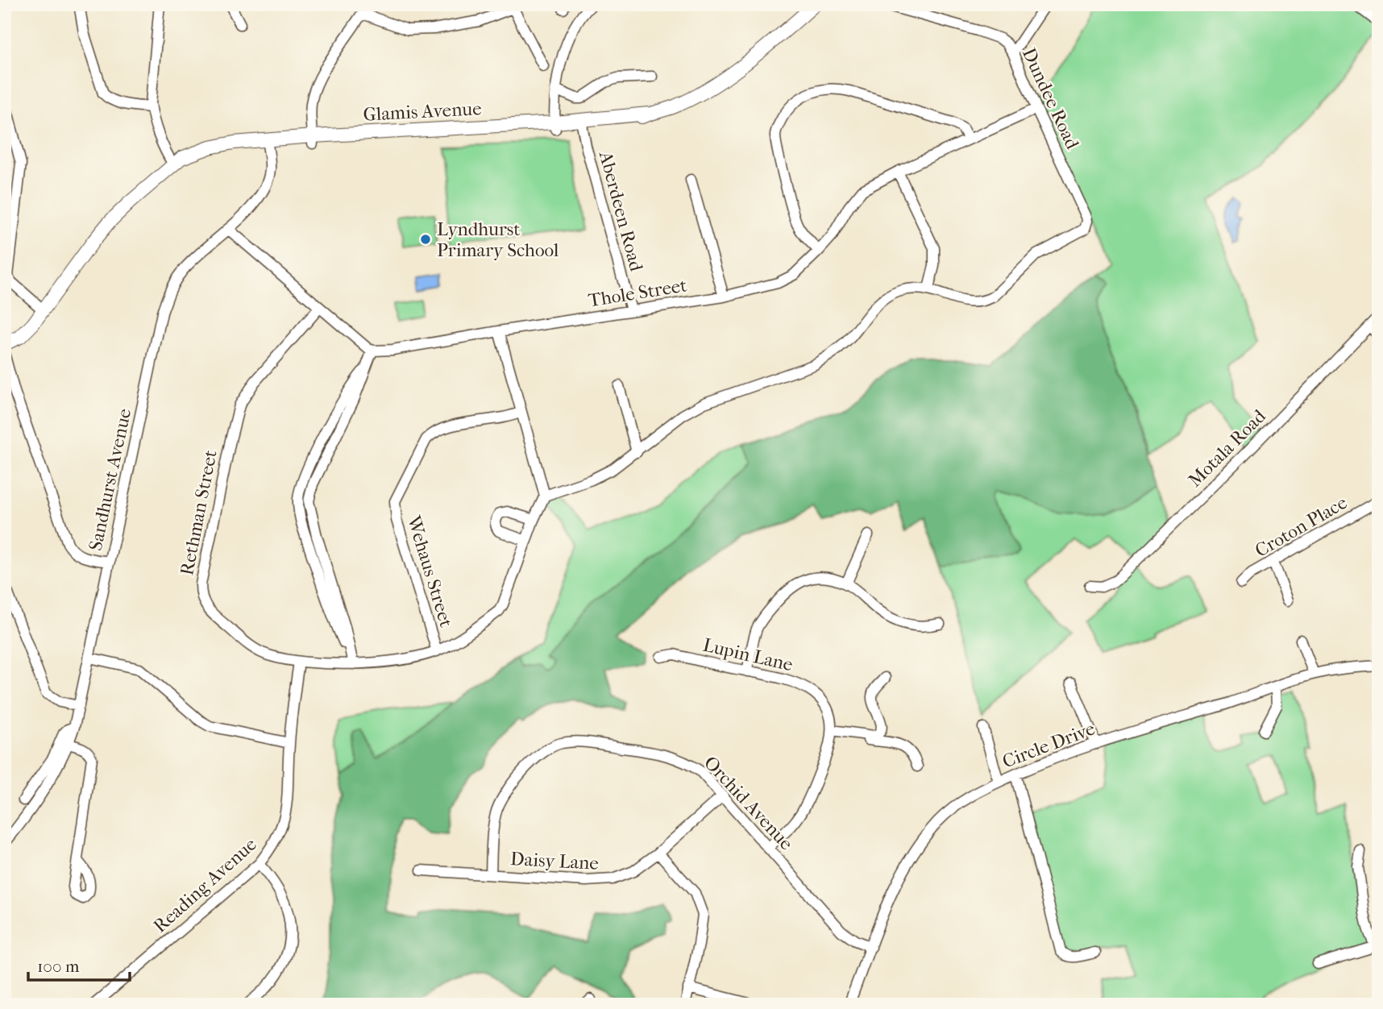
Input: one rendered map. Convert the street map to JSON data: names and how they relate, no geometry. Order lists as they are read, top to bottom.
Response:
{
  "streets": {
    "main road": ["Glamis Avenue"],
    "street": [
      "Dundee Road",
      "Aberdeen Road",
      "Thole Street",
      "Motala Road",
      "Sandhurst Avenue",
      "Rethman Street",
      "Croton Place",
      "Wehaus Street",
      "Lupin Lane",
      "Circle Drive",
      "Orchid Avenue",
      "Daisy Lane",
      "Reading Avenue"
    ]
  },
  "crossings": [
    ["Dundee Road", "Thole Street"],
    ["Glamis Avenue", "Aberdeen Road"],
    ["Glamis Avenue", "Sandhurst Avenue"],
    ["Aberdeen Road", "Thole Street"],
    ["Rethman Street", "Wehaus Street"],
    ["Rethman Street", "Reading Avenue"],
    ["Circle Drive", "Orchid Avenue"],
    ["Orchid Avenue", "Daisy Lane"]
  ],
  "places": ["Lyndhurst Primary School"],
  "scale_bar": "100 m"
}
